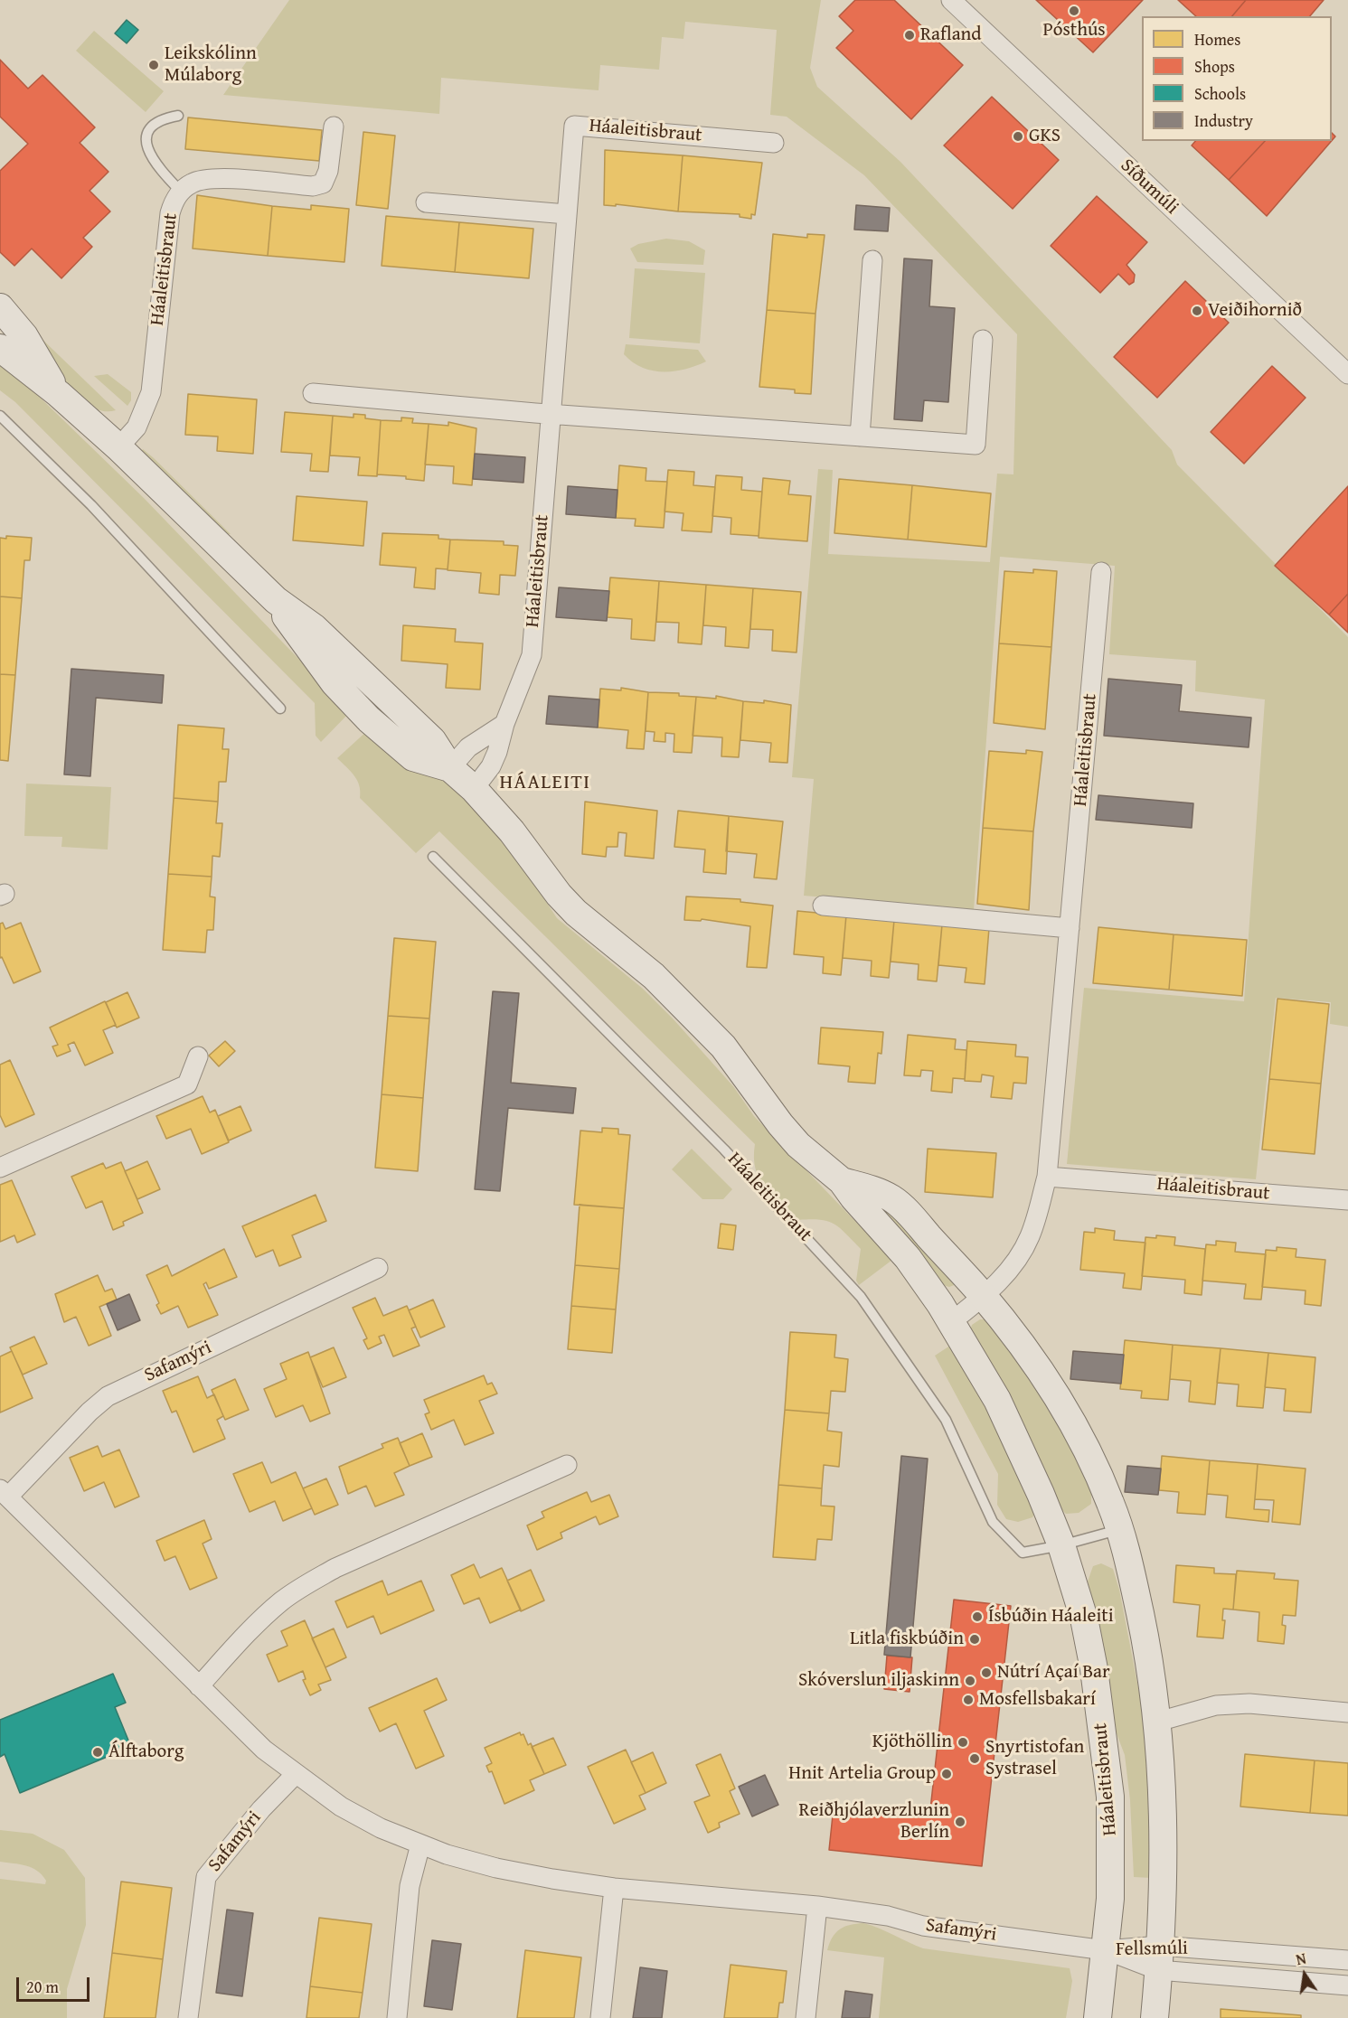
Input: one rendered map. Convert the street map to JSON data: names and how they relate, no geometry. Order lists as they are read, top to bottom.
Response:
{
  "streets": {
    "street": [
      "Háaleitisbraut",
      "Síðumúli",
      "Safamýri",
      "Fellsmúli"
    ]
  },
  "crossings": [
    ["Háaleitisbraut", "Safamýri"],
    ["Háaleitisbraut", "Fellsmúli"],
    ["Safamýri", "Fellsmúli"]
  ],
  "districts": ["HÁALEITI"],
  "places": [
    "Pósthús",
    "Rafland",
    "Leikskólinn Múlaborg",
    "GKS",
    "Veiðihornið",
    "Ísbúðin Háaleiti",
    "Litla fiskbúðin",
    "Nútrí Açaí Bar",
    "Skóverslun iljaskinn",
    "Mosfellsbakarí",
    "Kjöthöllin",
    "Álftaborg",
    "Snyrtistofan Systrasel",
    "Hnit Artelia Group",
    "Reiðhjólaverzlunin Berlín"
  ],
  "legend": [
    "Homes",
    "Shops",
    "Schools",
    "Industry"
  ],
  "scale_bar": "20 m",
  "north": "top"
}
